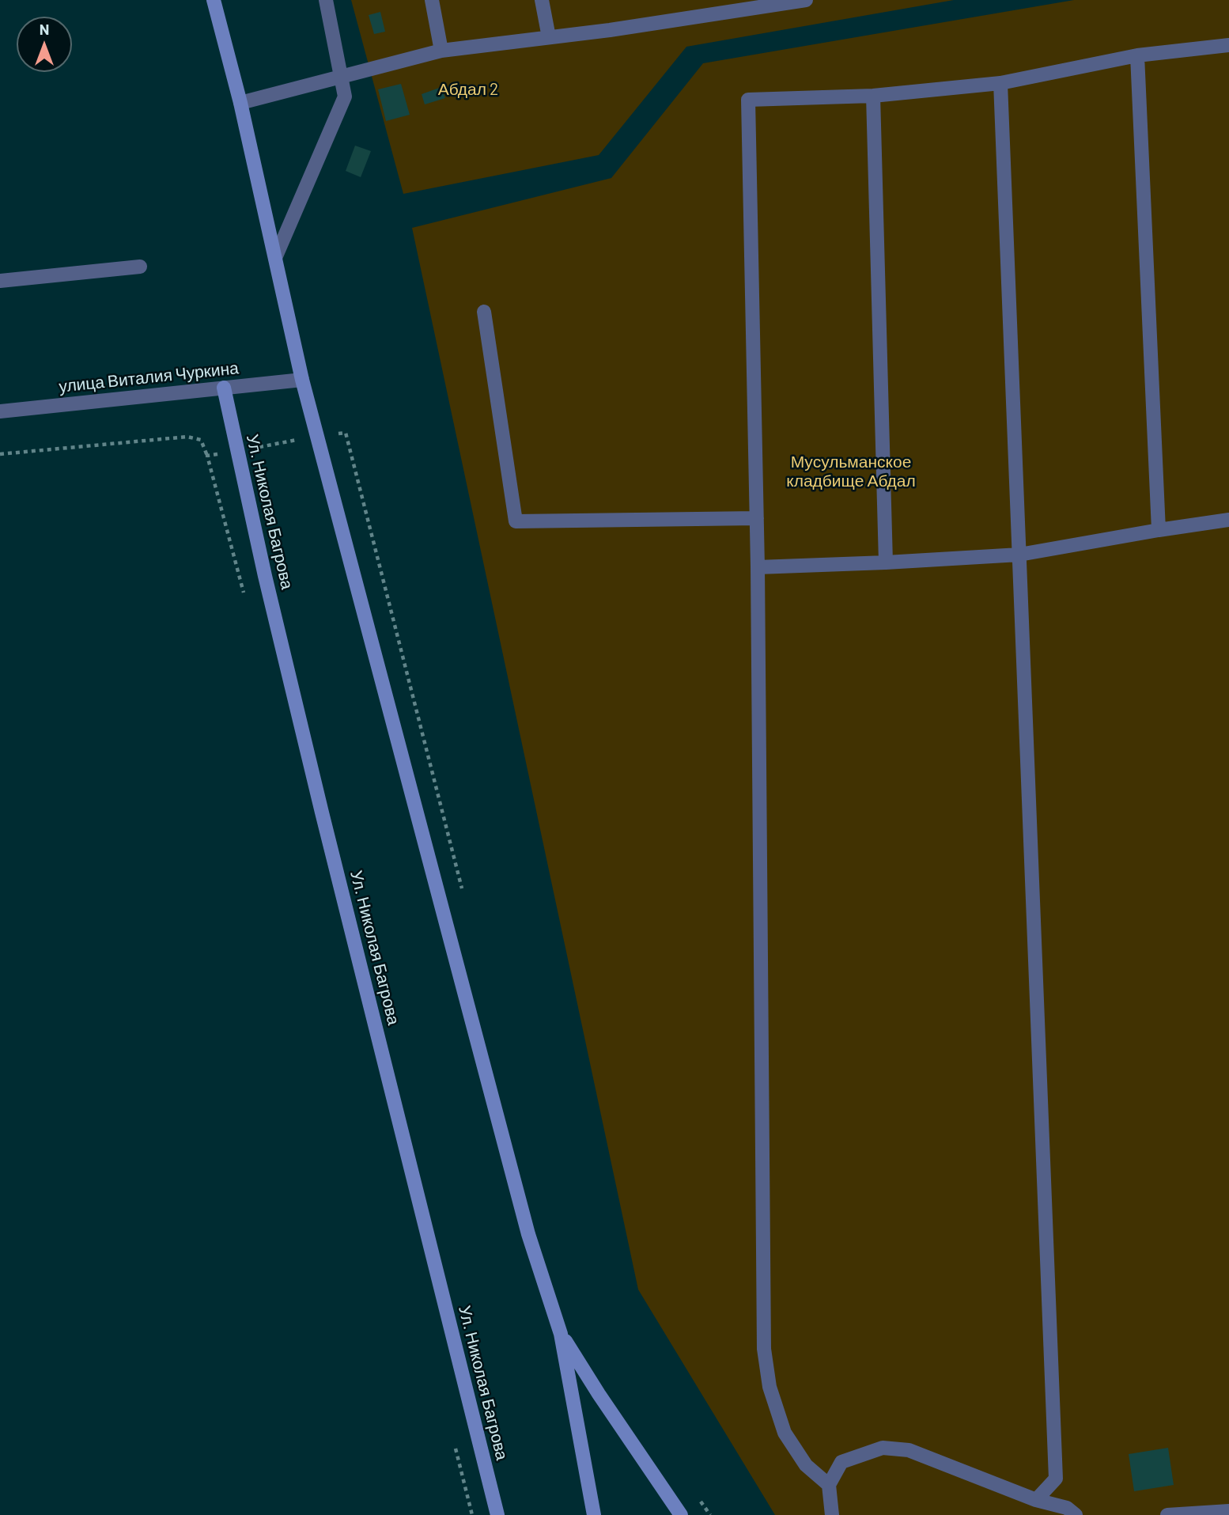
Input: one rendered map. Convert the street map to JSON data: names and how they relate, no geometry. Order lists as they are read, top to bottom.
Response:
{
  "streets": {
    "main road": ["Ул. Николая Багрова"],
    "street": ["улица Виталия Чуркина"]
  },
  "crossings": [
    ["улица Виталия Чуркина", "Ул. Николая Багрова"]
  ],
  "parks": ["Абдал 2", "Мусульманское кладбище Абдал"],
  "north": "top"
}
